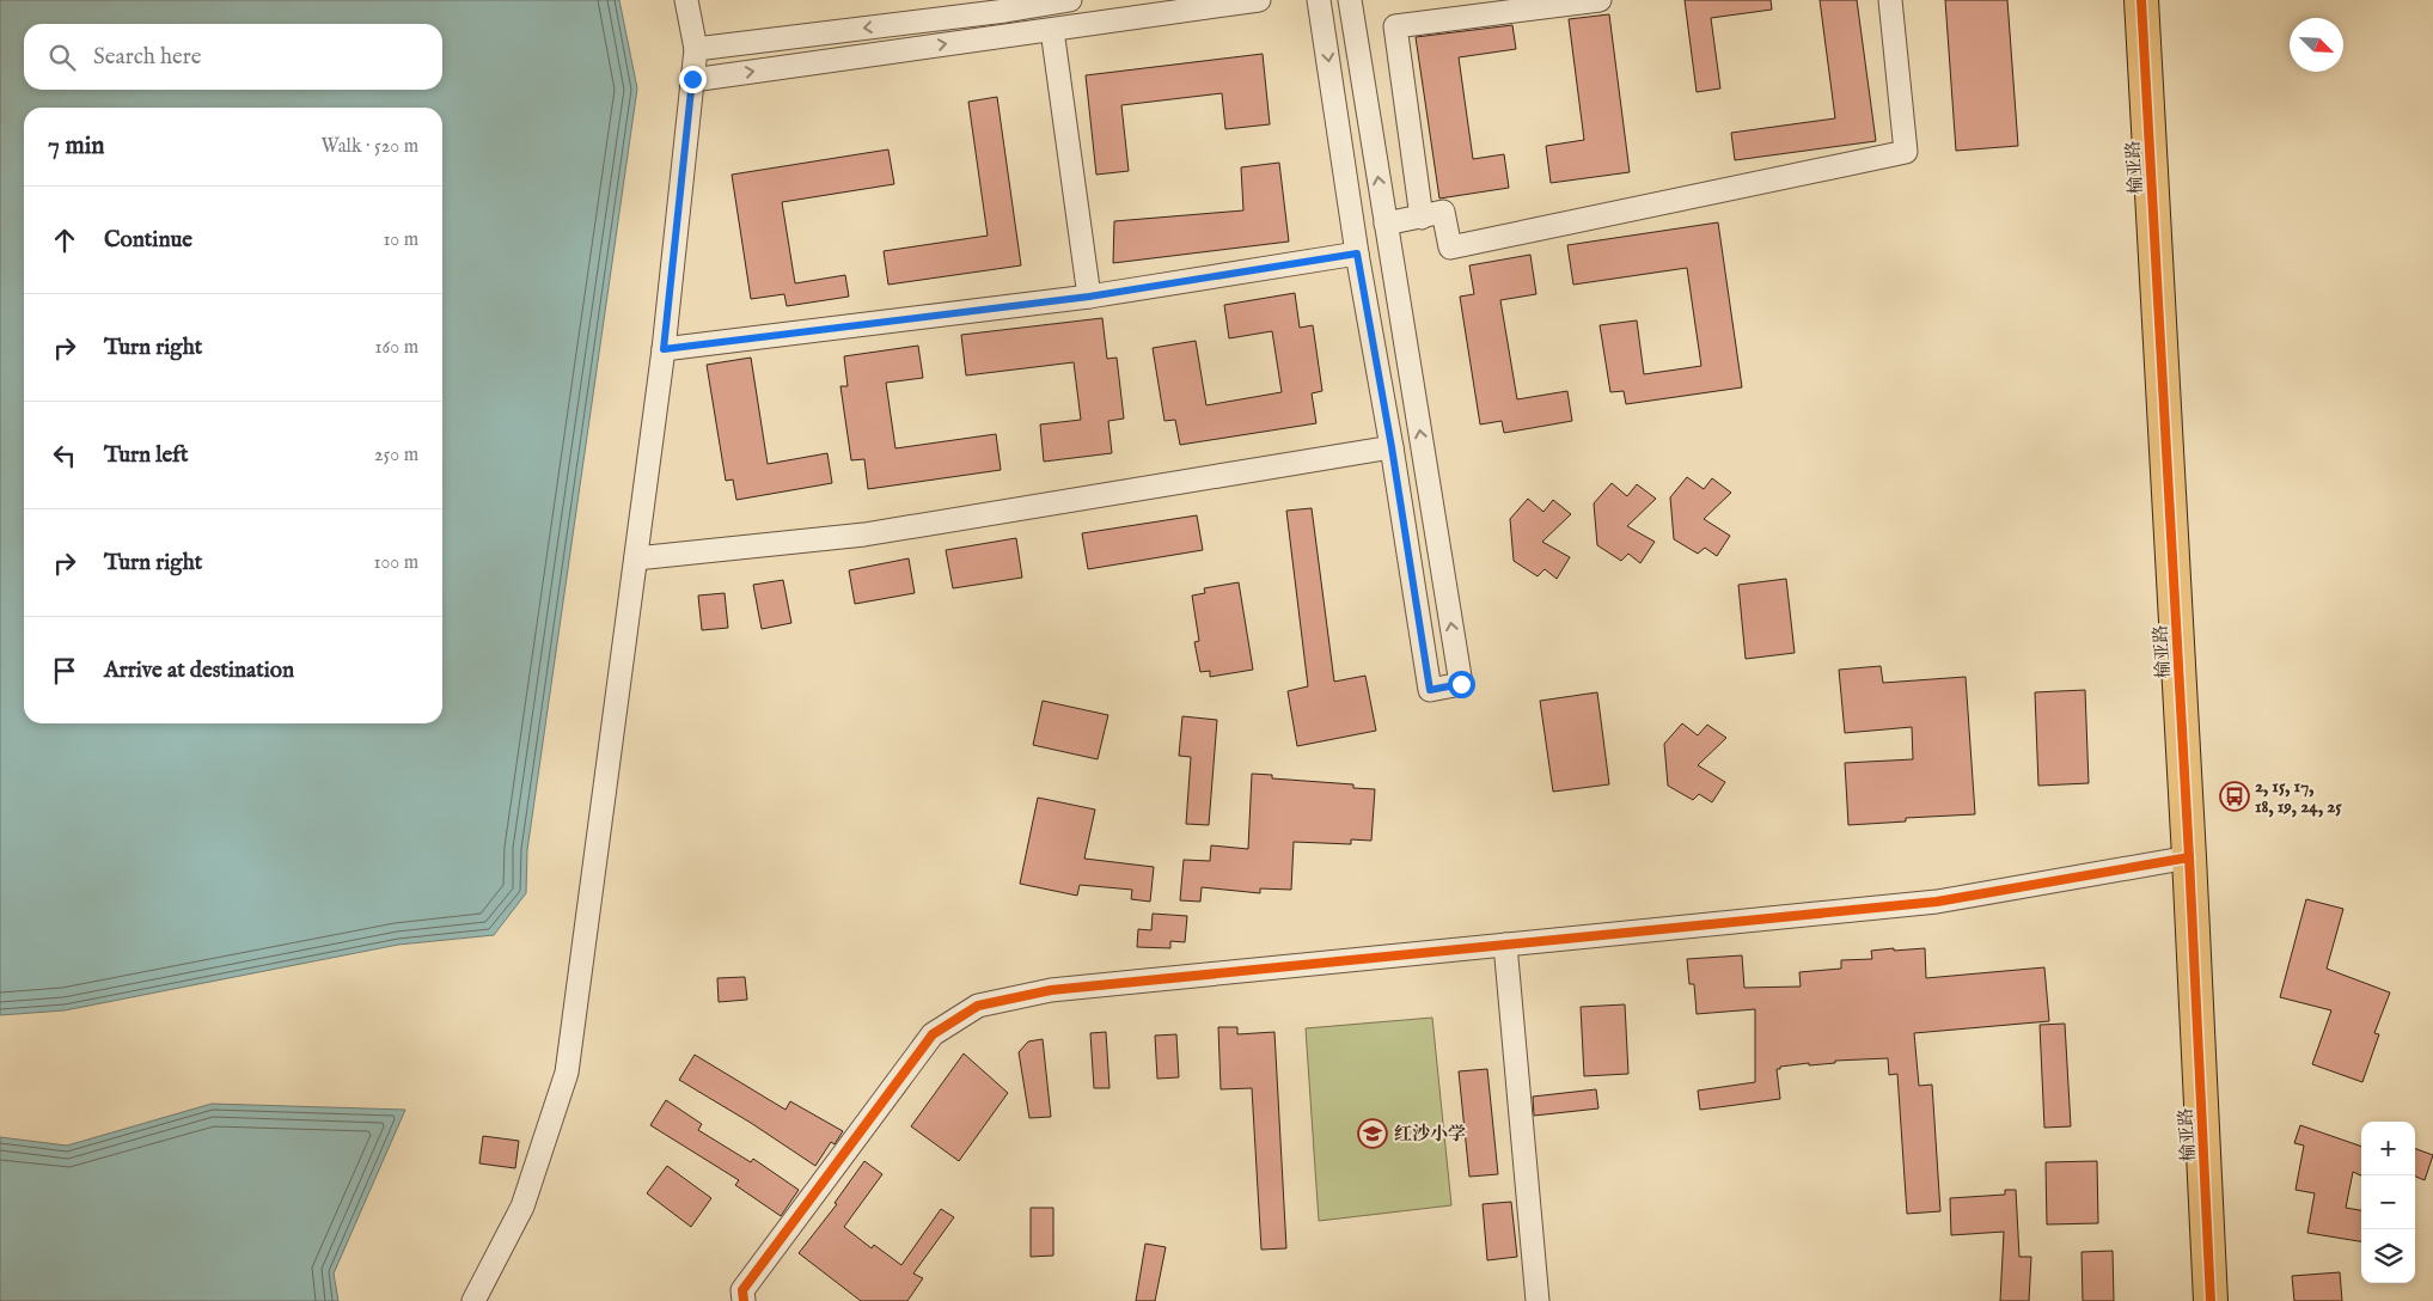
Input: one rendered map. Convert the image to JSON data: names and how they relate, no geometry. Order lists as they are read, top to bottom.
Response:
{
  "streets": {
    "highway": ["榆亚路"]
  },
  "places": {
    "bus stop": ["2, 15, 17, 18, 19, 24, 25"],
    "school or university": ["红沙小学"]
  },
  "north": "bottom right",
  "page": {
    "search": "Search here",
    "heading": ["7 min", "Walk · 520 m"],
    "list": [
      ["Continue", "10 m"],
      ["Turn right", "160 m"],
      ["Turn left", "250 m"],
      ["Turn right", "100 m"],
      "Arrive at destination"
    ],
    "map_buttons": ["+", "−"]
  }
}
